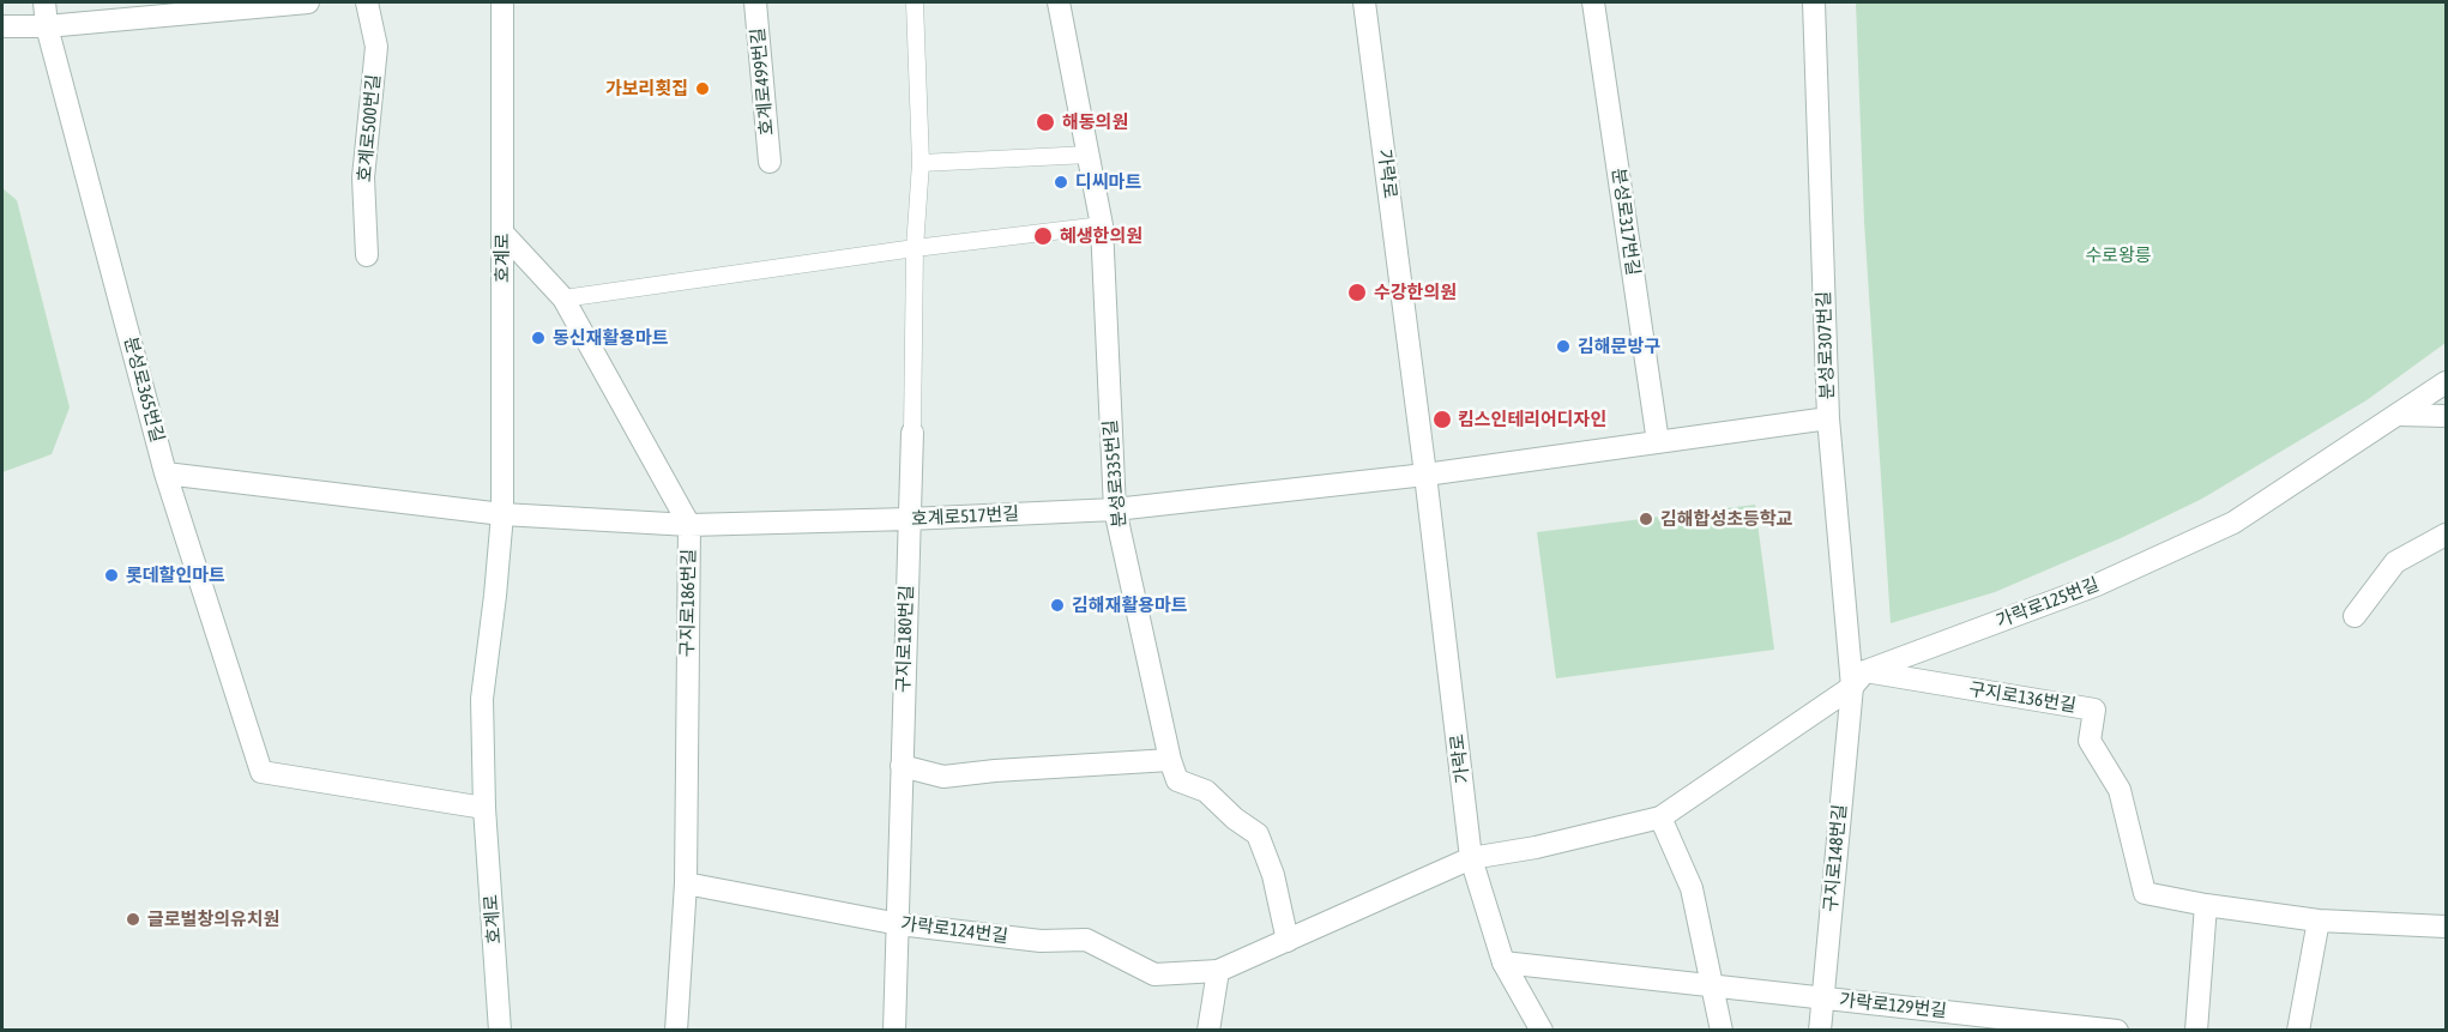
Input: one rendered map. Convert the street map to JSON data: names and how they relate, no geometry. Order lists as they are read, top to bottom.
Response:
{
  "streets": {
    "street": [
      "호계로499번길",
      "호계로500번길",
      "가락로",
      "분성로317번길",
      "호계로",
      "분성로307번길",
      "분성로365번길",
      "분성로335번길",
      "호계로517번길",
      "구지로186번길",
      "가락로125번길",
      "구지로180번길",
      "구지로136번길",
      "구지로148번길",
      "가락로124번길",
      "가락로129번길"
    ]
  },
  "crossings": [
    ["가락로", "호계로517번길"],
    ["가락로", "가락로125번길"],
    ["가락로", "가락로124번길"],
    ["가락로", "가락로129번길"],
    ["호계로", "분성로365번길"],
    ["호계로", "호계로517번길"],
    ["호계로", "구지로186번길"],
    ["분성로307번길", "가락로125번길"],
    ["분성로307번길", "구지로136번길"],
    ["분성로307번길", "구지로148번길"],
    ["분성로335번길", "호계로517번길"],
    ["분성로335번길", "가락로124번길"],
    ["호계로517번길", "구지로186번길"],
    ["호계로517번길", "구지로180번길"],
    ["구지로186번길", "가락로124번길"],
    ["가락로125번길", "구지로136번길"],
    ["가락로125번길", "구지로148번길"],
    ["가락로125번길", "가락로124번길"],
    ["구지로180번길", "가락로124번길"],
    ["구지로136번길", "구지로148번길"],
    ["구지로148번길", "가락로129번길"]
  ],
  "parks": ["수로왕릉"],
  "places": [
    "가보리횟집",
    "해동의원",
    "디씨마트",
    "혜생한의원",
    "수강한의원",
    "동신재활용마트",
    "김해문방구",
    "킴스인테리어디자인",
    "김해합성초등학교",
    "롯데할인마트",
    "김해재활용마트",
    "글로벌창의유치원"
  ]
}
